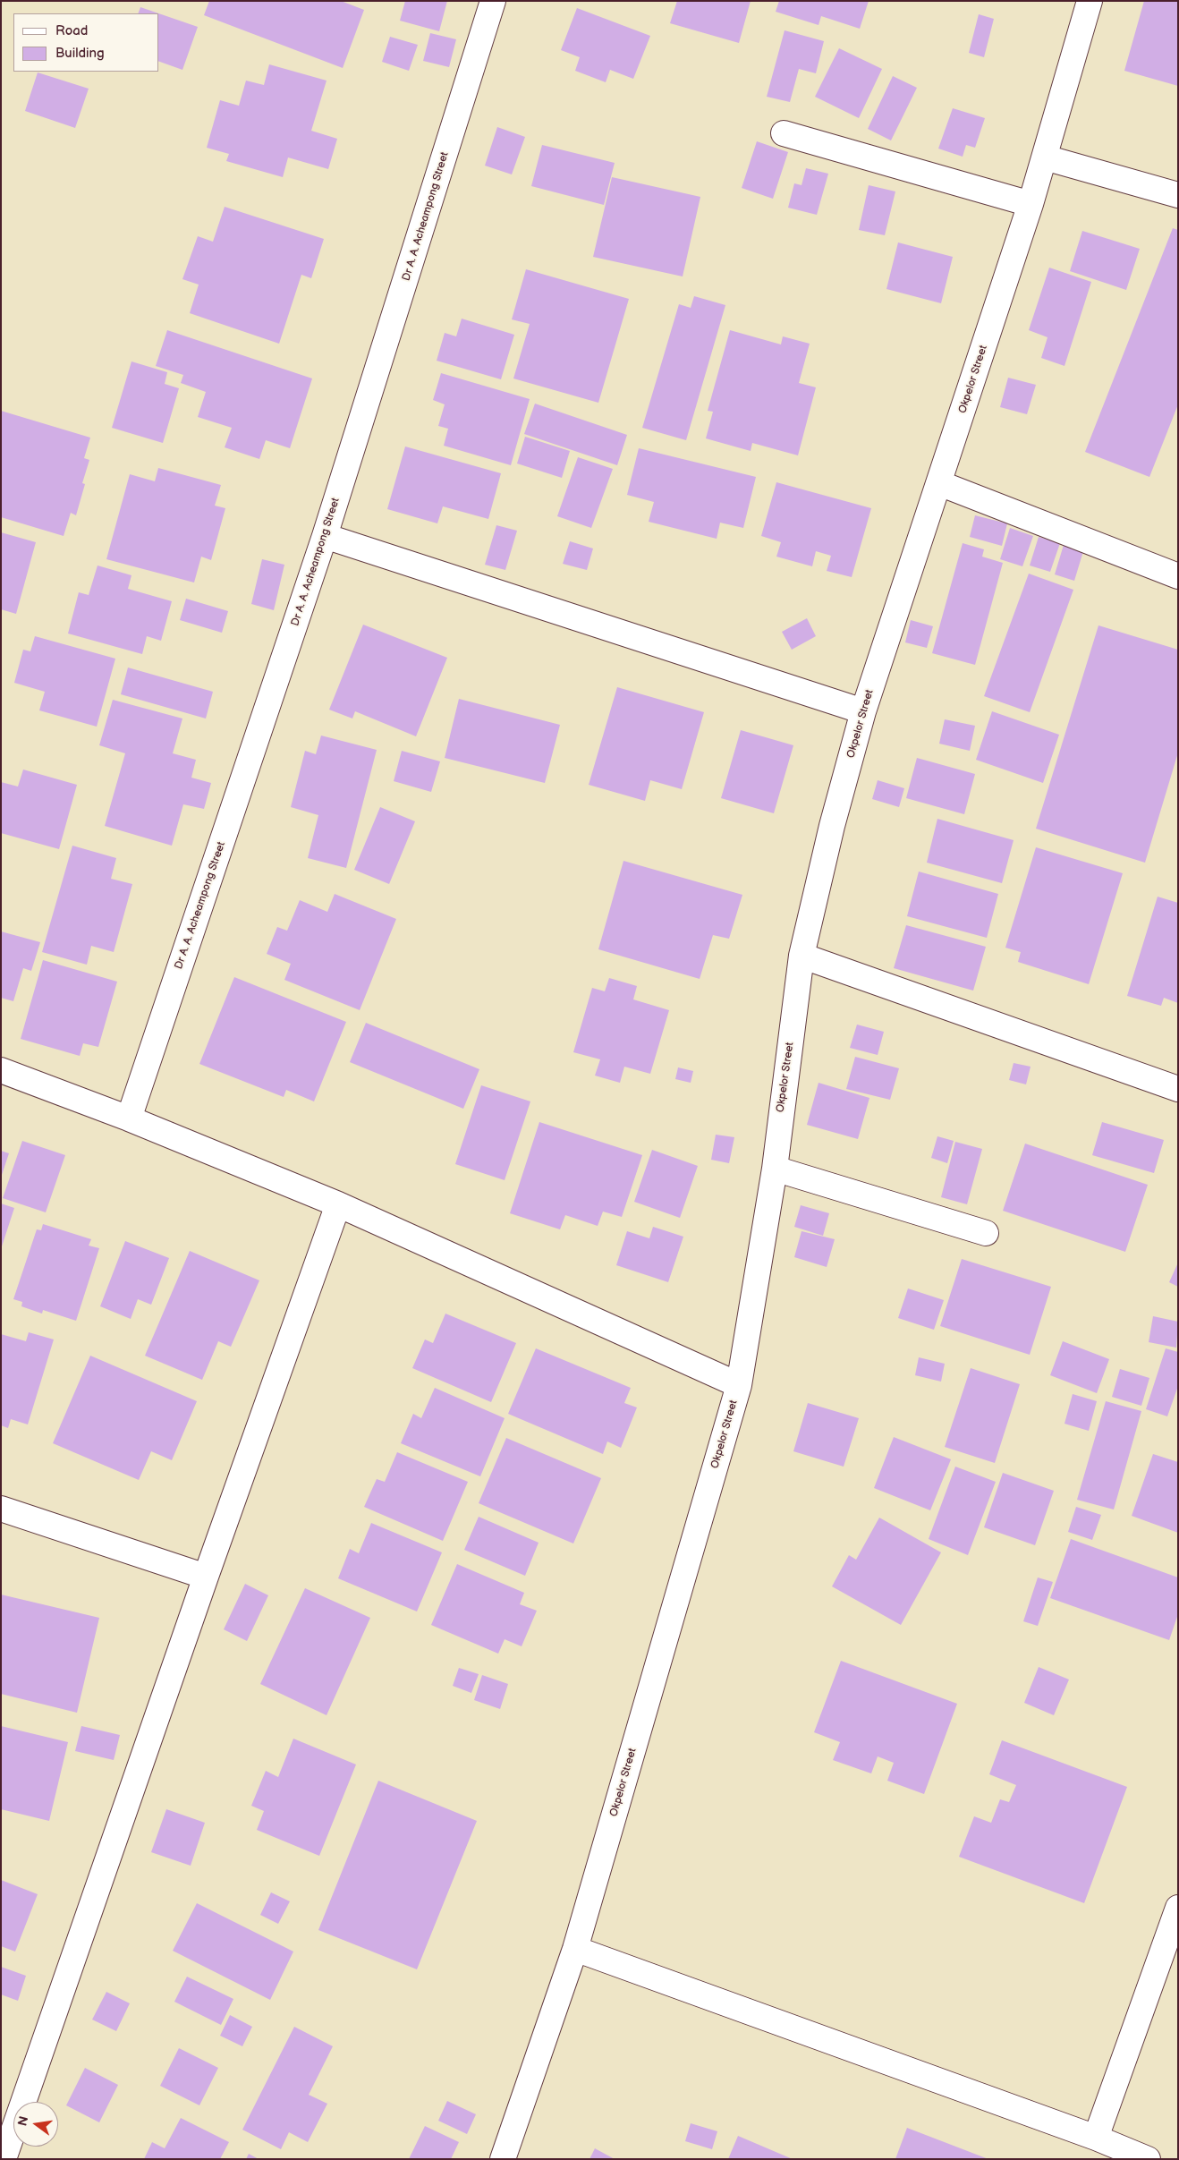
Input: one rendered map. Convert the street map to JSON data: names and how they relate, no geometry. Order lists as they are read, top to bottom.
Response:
{
  "streets": {
    "street": ["Dr A. A. Acheampong Street", "Okpelor Street"]
  },
  "legend": ["Road", "Building"],
  "north": "left"
}
